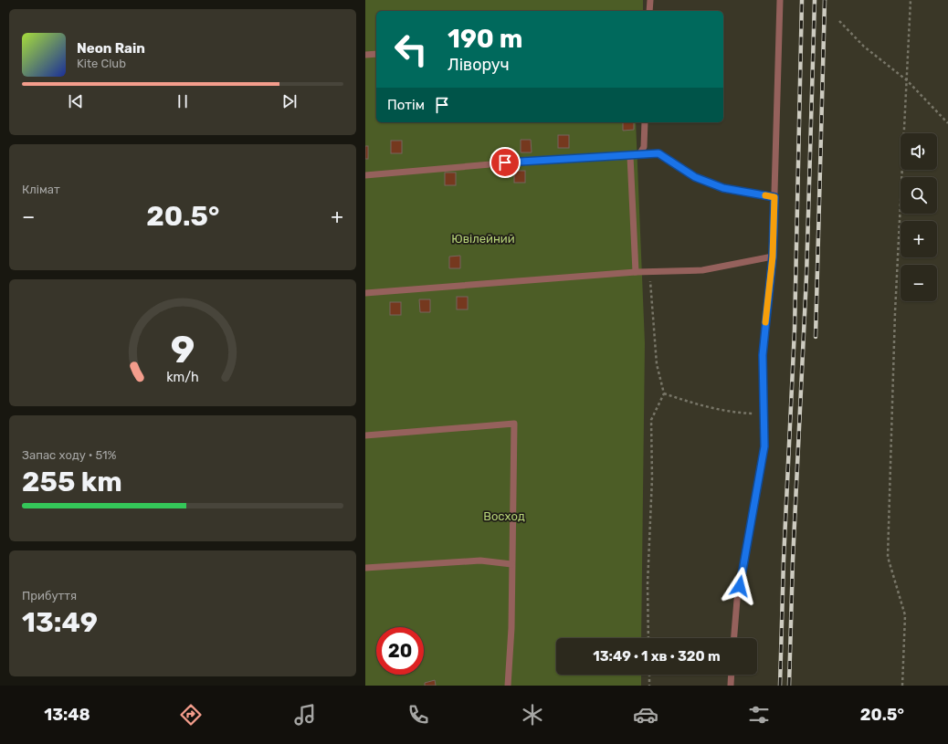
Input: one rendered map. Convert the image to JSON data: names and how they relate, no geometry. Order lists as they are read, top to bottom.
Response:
{
  "parks": ["Ювілейний", "Восход"],
  "page": {
    "turn": ["190 m", "Ліворуч"],
    "song": ["Neon Rain", "Kite Club"],
    "then": "Потім",
    "map_buttons": ["+", "−"],
    "tile": [
      "Клімат",
      ["Запас ходу · 51%", "255 km"],
      ["Прибуття", "13:49"]
    ],
    "heat": ["−", "20.5°", "+"],
    "limit": "20",
    "trip": "13:49 · 1 хв · 320 m",
    "tabs": ["13:48", "20.5°"],
    "gauge": ["9", "km/h"]
  }
}
